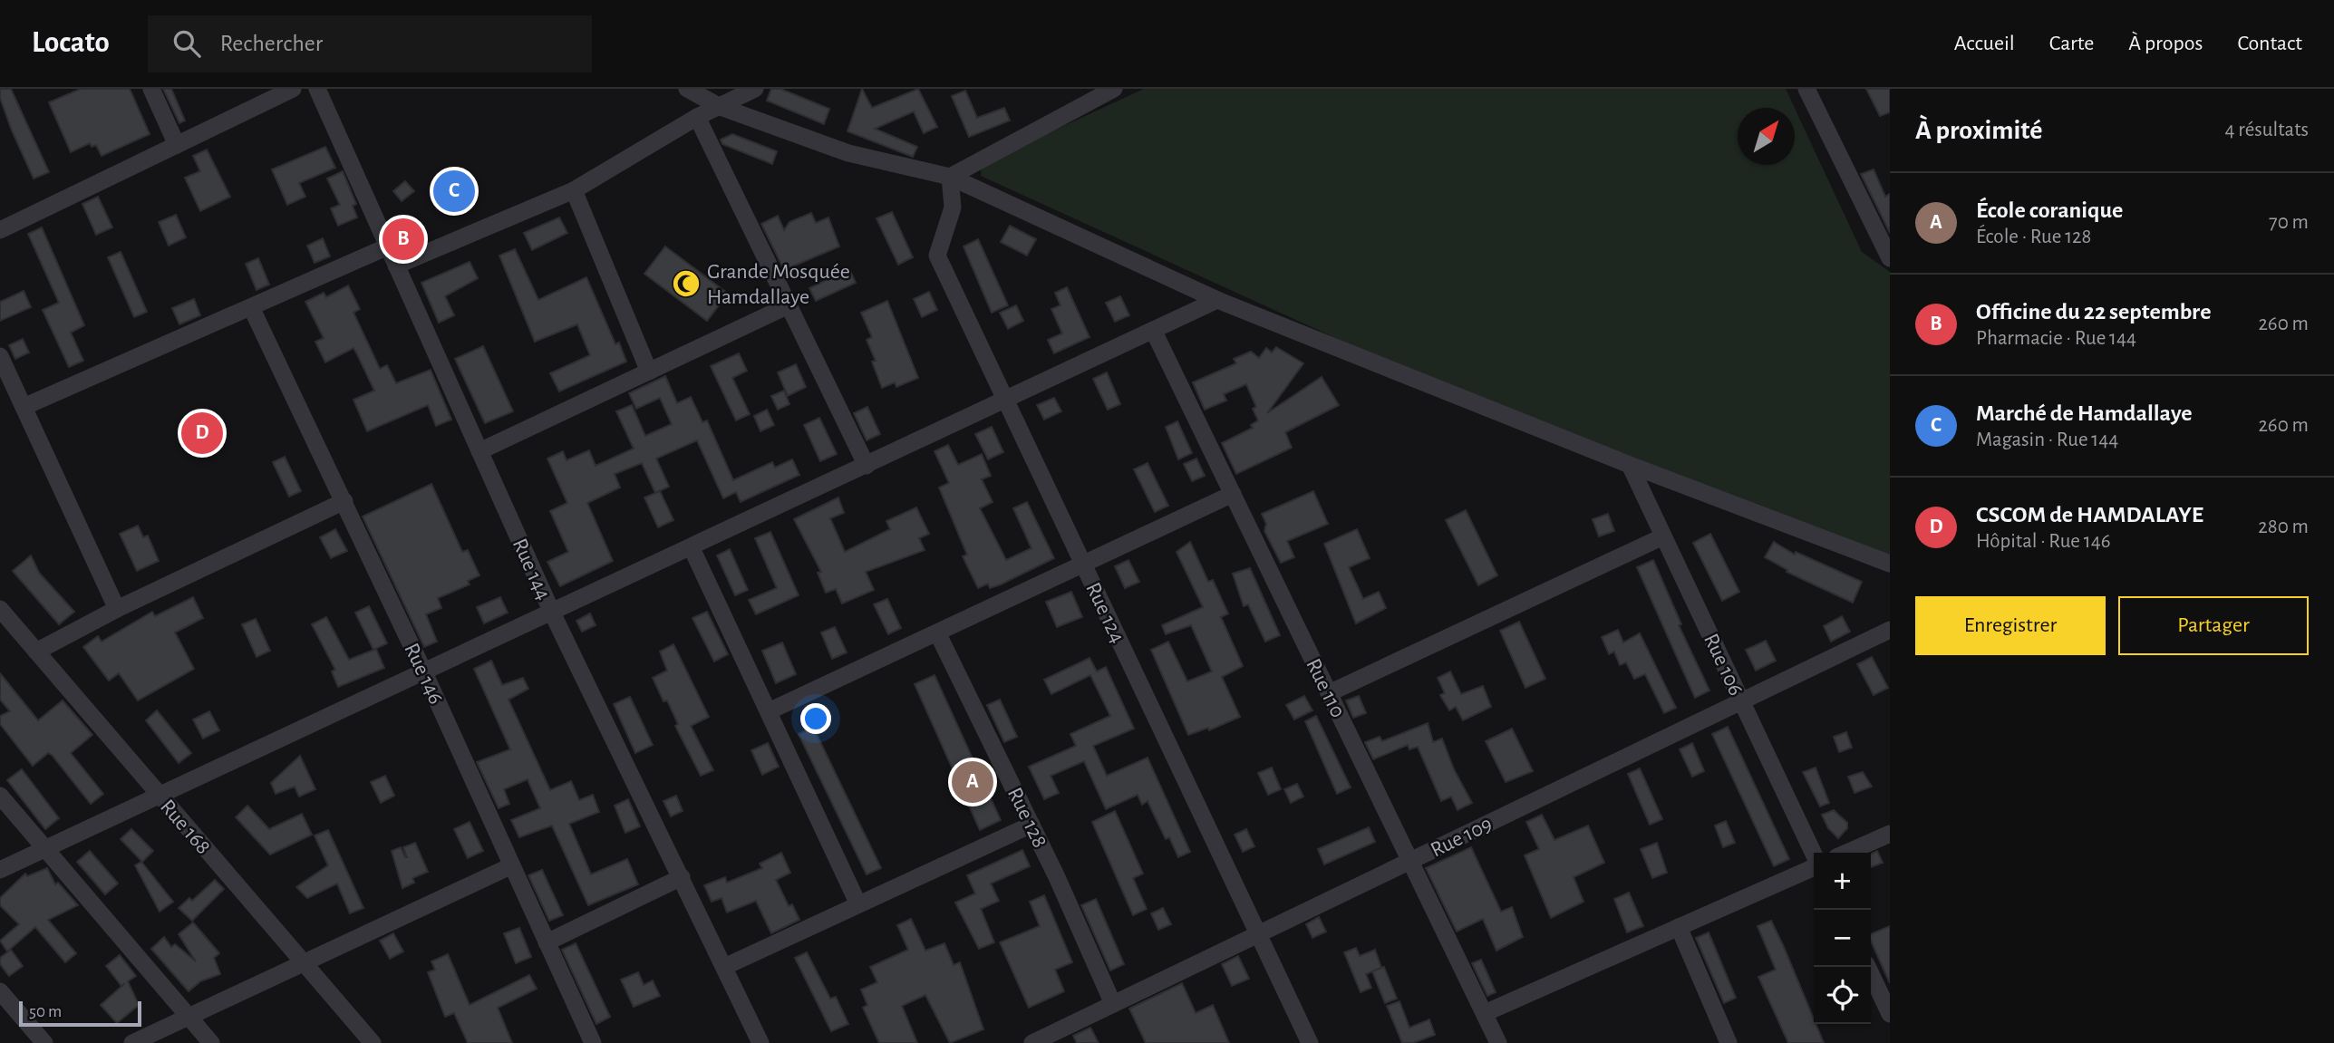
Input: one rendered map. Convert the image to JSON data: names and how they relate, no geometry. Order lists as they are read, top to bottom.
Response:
{
  "streets": {
    "street": [
      "Rue 144",
      "Rue 124",
      "Rue 106",
      "Rue 146",
      "Rue 110",
      "Rue 128",
      "Rue 168",
      "Rue 109"
    ]
  },
  "crossings": [
    ["Rue 124", "Rue 109"],
    ["Rue 106", "Rue 109"],
    ["Rue 110", "Rue 109"],
    ["Rue 128", "Rue 109"]
  ],
  "places": {
    "mosque": ["Grande Mosquée Hamdallaye"]
  },
  "scale_bar": "50 m",
  "north": "top right",
  "page": {
    "header": "Locato",
    "search": "Rechercher",
    "nav": [
      "Accueil",
      "Carte",
      "À propos",
      "Contact"
    ],
    "heading": ["À proximité", "4 résultats"],
    "pins": [
      "C",
      "B",
      "D",
      "A"
    ],
    "list": [
      {
        "mark": "A",
        "name": "École coranique",
        "note": "École · Rue 128",
        "value": "70 m"
      },
      {
        "mark": "B",
        "name": "Officine du 22 septembre",
        "note": "Pharmacie · Rue 144",
        "value": "260 m"
      },
      {
        "mark": "C",
        "name": "Marché de Hamdallaye",
        "note": "Magasin · Rue 144",
        "value": "260 m"
      },
      {
        "mark": "D",
        "name": "CSCOM de HAMDALAYE",
        "note": "Hôpital · Rue 146",
        "value": "280 m"
      }
    ],
    "buttons": ["Enregistrer", "Partager"],
    "map_buttons": ["+", "−"],
    "scale": "50 m"
  }
}
